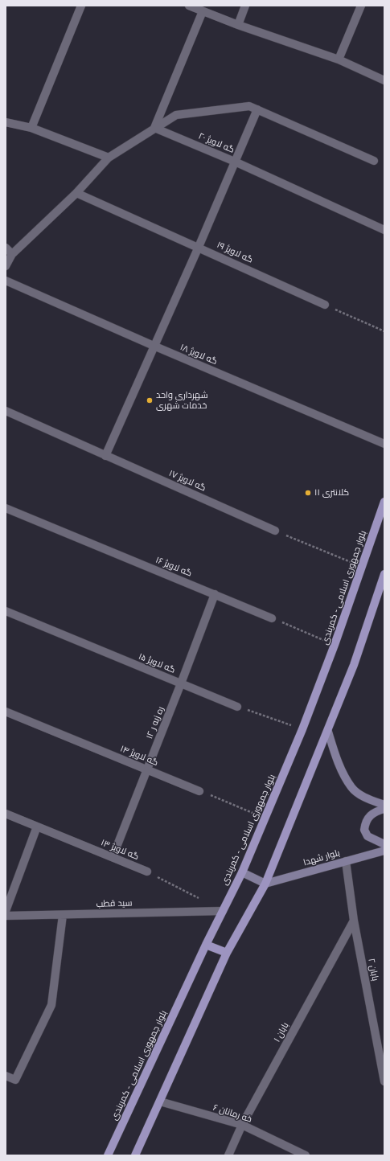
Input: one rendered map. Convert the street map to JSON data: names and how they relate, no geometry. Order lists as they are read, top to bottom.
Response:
{
  "streets": {
    "main road": ["بلوار جمهوری اسلامی - کمربندی", "بلوار شهدا"],
    "street": [
      "گه لاویژ ۲۰",
      "۱۹ گه لاویژ",
      "گه لاویژ ۱۸",
      "گه لاویژ ۱۷",
      "۱۶ گه لاویژ",
      "گه لاویژ ۱۵",
      "ره زبه ر ۱۲",
      "گه لاویژ ۱۴",
      "گه لاویژ ۱۳",
      "سید قطب",
      "بابان ۲",
      "بابان ۱",
      "خه رمانان ۶"
    ]
  },
  "crossings": [
    ["۱۶ گه لاویژ", "ره زبه ر ۱۲"],
    ["بلوار جمهوری اسلامی - کمربندی", "سید قطب"],
    ["گه لاویژ ۱۵", "ره زبه ر ۱۲"],
    ["ره زبه ر ۱۲", "گه لاویژ ۱۴"],
    ["ره زبه ر ۱۲", "گه لاویژ ۱۳"],
    ["بلوار شهدا", "بابان ۲"],
    ["بابان ۲", "بابان ۱"],
    ["بابان ۱", "خه رمانان ۶"]
  ],
  "places": ["شهرداری واحد خدمات شهری", "کلانتری ۱۱"]
}
